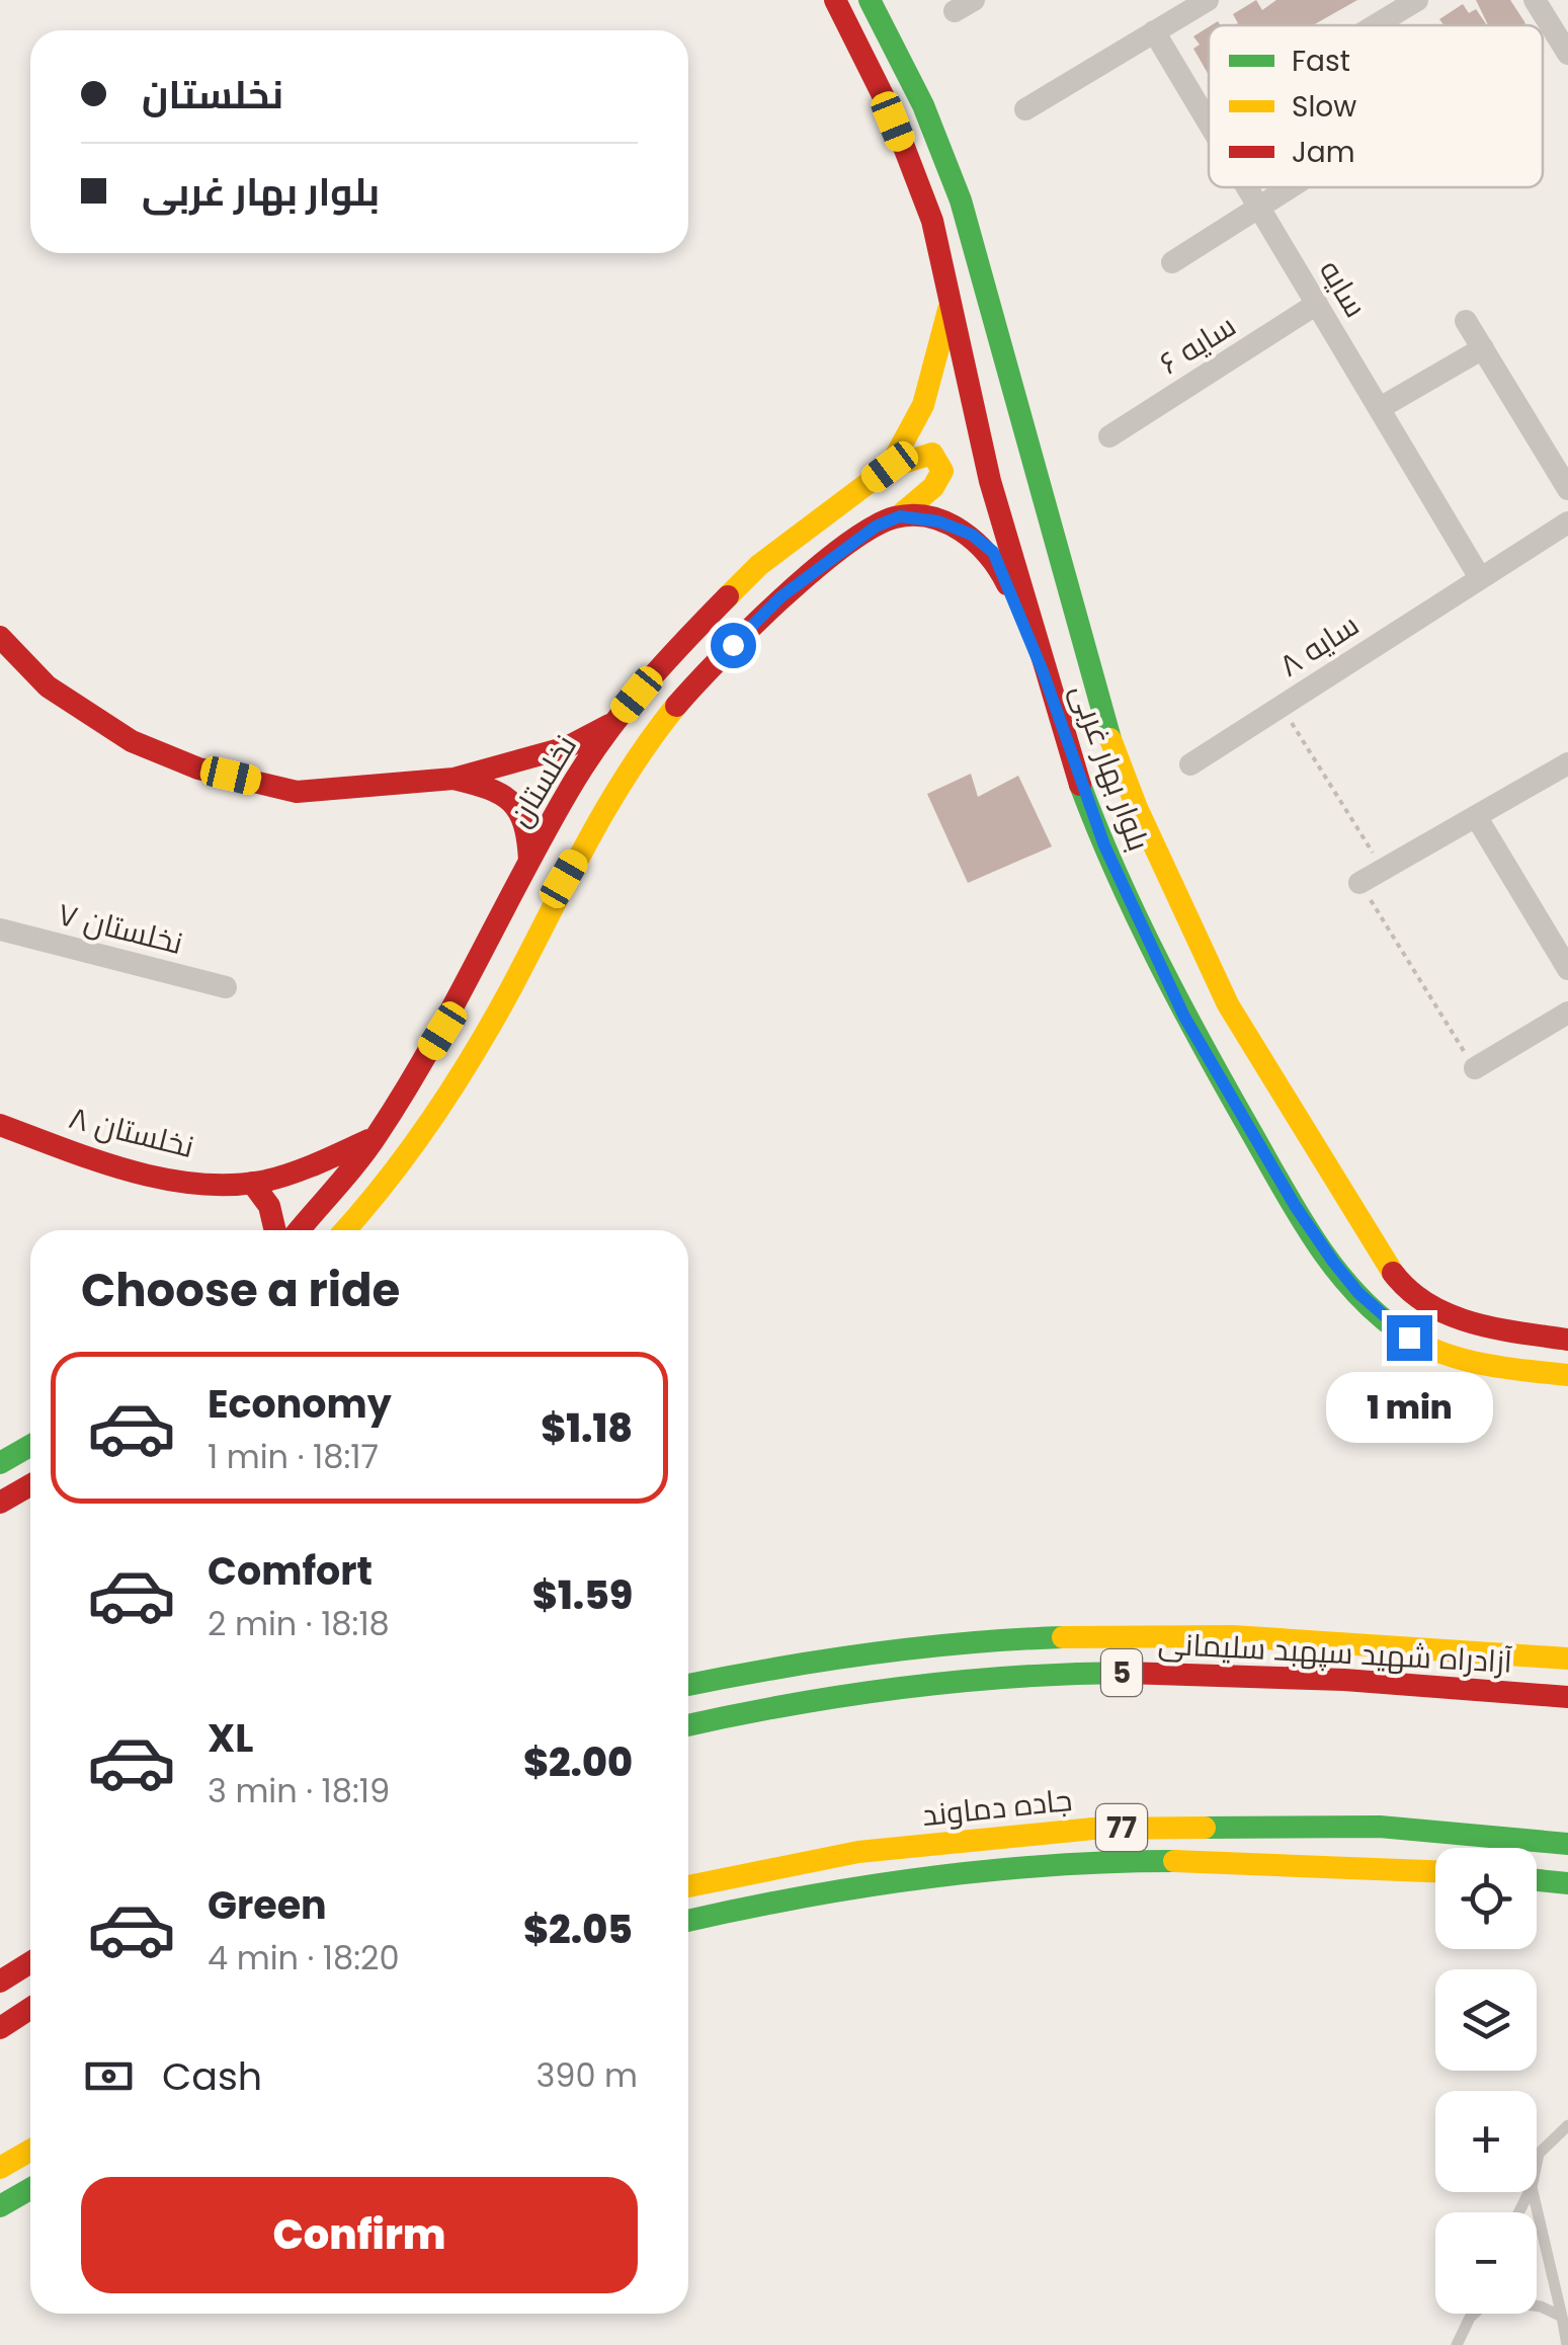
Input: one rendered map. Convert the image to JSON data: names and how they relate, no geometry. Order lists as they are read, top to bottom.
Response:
{
  "streets": {
    "main road": [
      "بلوار بهار غربی",
      "نخلستان",
      "نخلستان ۸",
      "آزادراه شهید سپهبد سلیمانی",
      "5",
      "جاده دماوند",
      "77"
    ],
    "street": [
      "سایه",
      "سایه ۶",
      "سایه ۸",
      "نخلستان ۷"
    ]
  },
  "crossings": [
    ["سایه", "سایه ۶"],
    ["سایه", "سایه ۸"],
    ["بلوار بهار غربی", "نخلستان"],
    ["نخلستان", "نخلستان ۸"]
  ],
  "legend": ["Fast", "Slow", "Jam"],
  "page": {
    "banner": ["نخلستان", "بلوار بهار غربی"],
    "heading": "Choose a ride",
    "list": [
      {
        "name": "Economy",
        "note": "1 min · 18:17",
        "value": "$1.18"
      },
      {
        "name": "Comfort",
        "note": "2 min · 18:18",
        "value": "$1.59"
      },
      {
        "name": "XL",
        "note": "3 min · 18:19",
        "value": "$2.00"
      },
      {
        "name": "Green",
        "note": "4 min · 18:20",
        "value": "$2.05"
      }
    ],
    "bubble": "1 min",
    "map_buttons": ["+", "−"],
    "pay": ["Cash", "390 m"],
    "buttons": "Confirm"
  }
}
